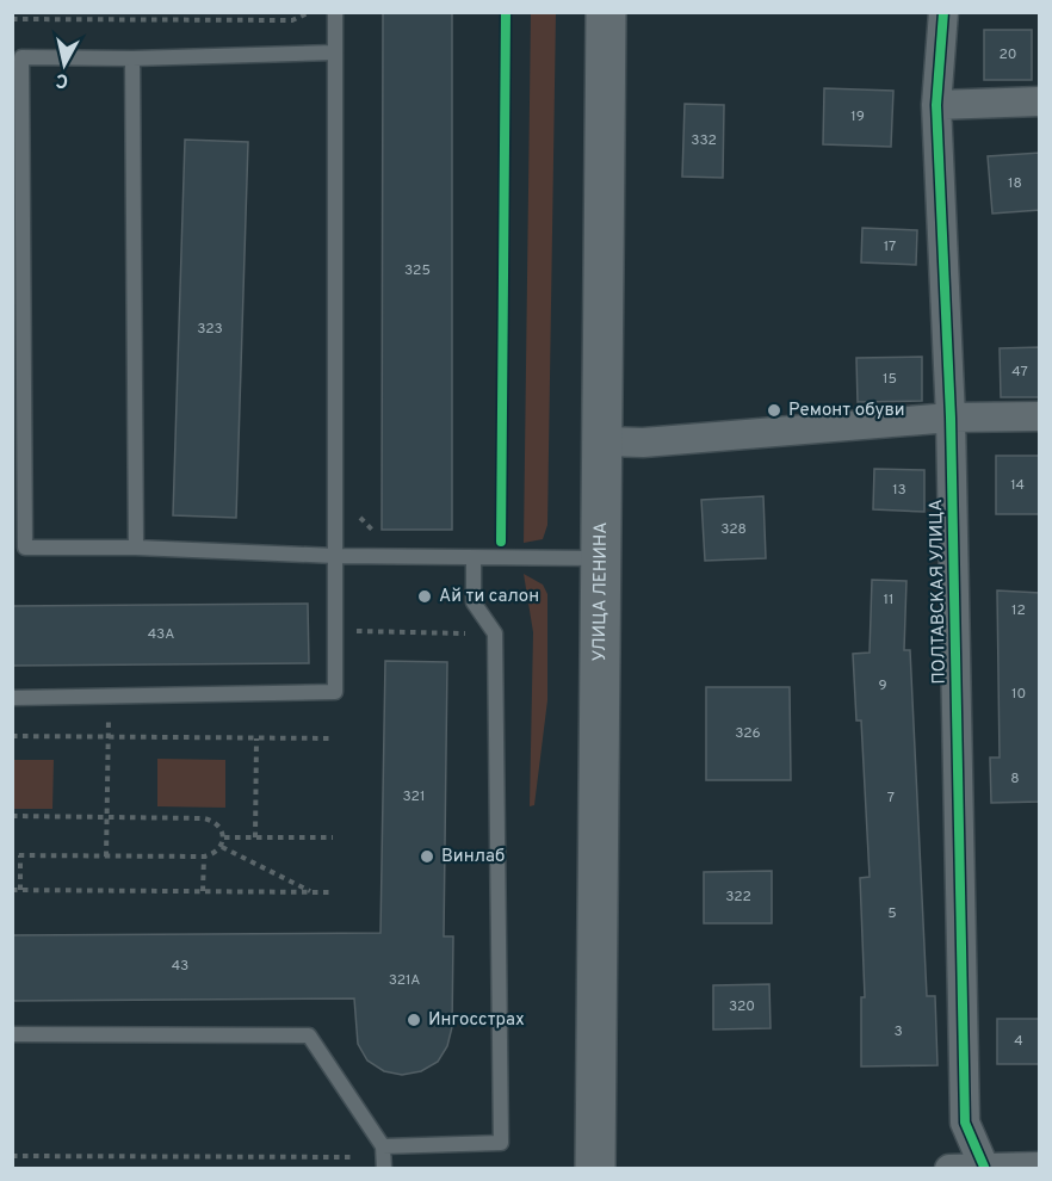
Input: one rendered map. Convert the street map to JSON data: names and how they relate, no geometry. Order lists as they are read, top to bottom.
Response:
{
  "streets": {
    "main road": ["УЛИЦА ЛЕНИНА"],
    "street": ["ПОЛТАВСКАЯ УЛИЦА"]
  },
  "places": [
    "Ремонт обуви",
    "Ай ти салон",
    "Винлаб",
    "Ингосстрах"
  ],
  "house_numbers": [
    "20",
    "19",
    "332",
    "18",
    "17",
    "325",
    "323",
    "47",
    "15",
    "14",
    "13",
    "328",
    "11",
    "12",
    "43А",
    "9",
    "10",
    "326",
    "8",
    "321",
    "7",
    "322",
    "5",
    "43",
    "321А",
    "320",
    "3",
    "4"
  ],
  "north": "bottom"
}
